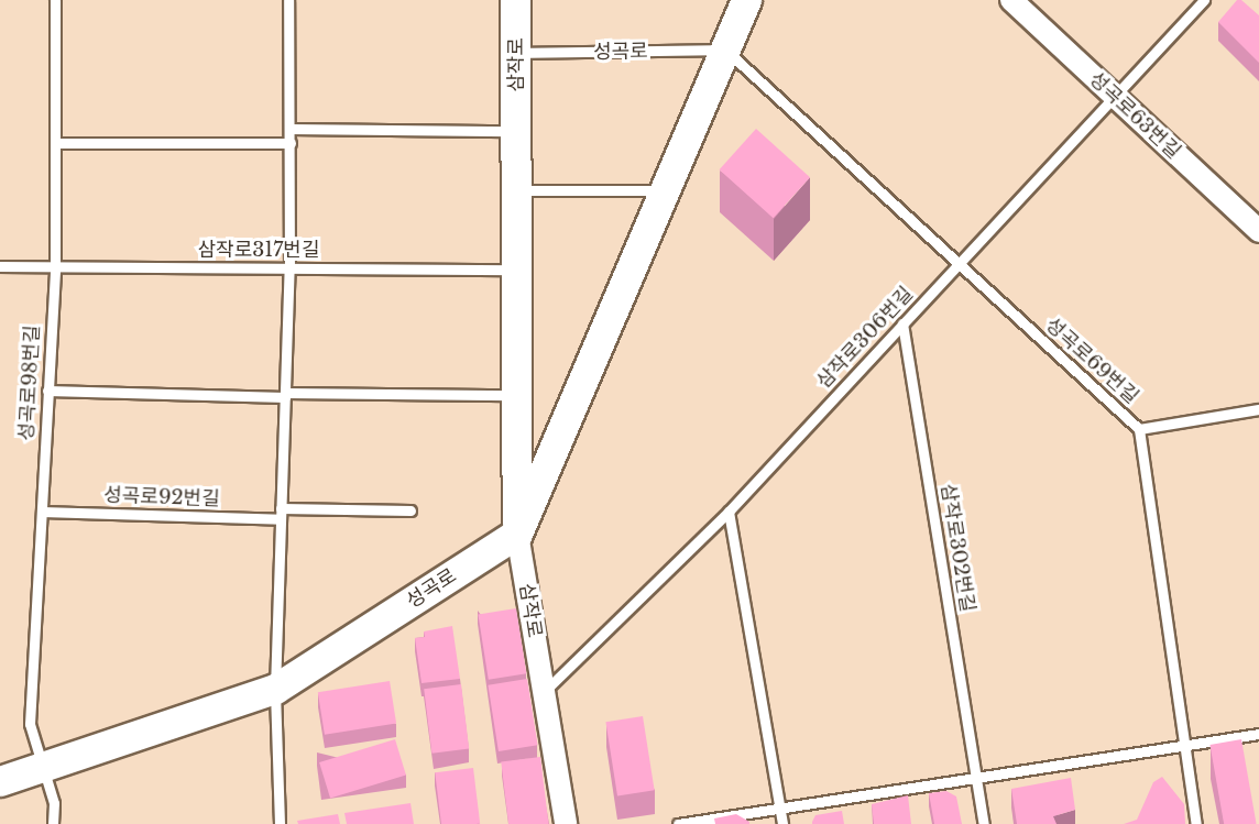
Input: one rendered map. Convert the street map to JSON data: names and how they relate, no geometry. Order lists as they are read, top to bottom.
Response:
{
  "streets": {
    "street": ["성곡로", "삼작로", "성곡로63번길"],
    "lane": [
      "삼작로317번길",
      "삼작로306번길",
      "성곡로69번길",
      "성곡로98번길",
      "성곡로92번길",
      "삼작로302번길"
    ]
  },
  "crossings": [
    ["성곡로", "삼작로"],
    ["성곡로", "성곡로69번길"],
    ["성곡로", "성곡로98번길"],
    ["삼작로", "삼작로317번길"],
    ["삼작로", "삼작로306번길"],
    ["성곡로63번길", "삼작로306번길"],
    ["삼작로317번길", "성곡로98번길"],
    ["삼작로306번길", "성곡로69번길"],
    ["삼작로306번길", "삼작로302번길"],
    ["성곡로98번길", "성곡로92번길"]
  ]
}
